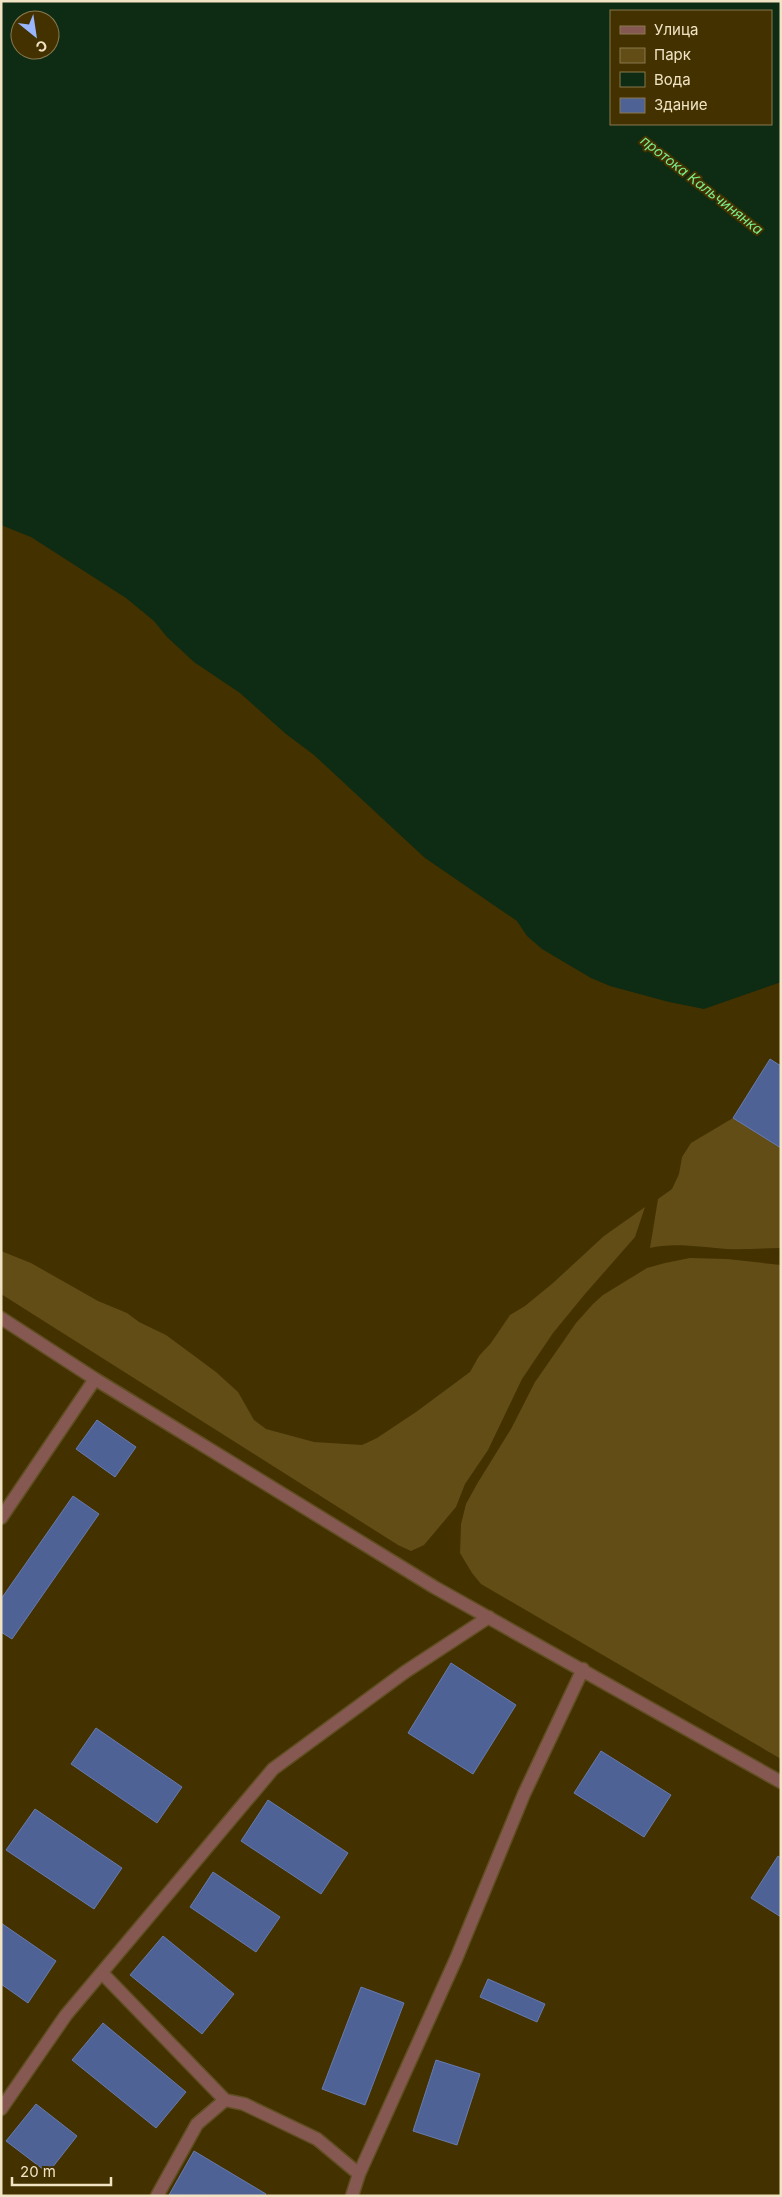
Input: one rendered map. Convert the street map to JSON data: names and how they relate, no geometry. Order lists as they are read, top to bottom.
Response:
{
  "water": ["протока Кальчинянка"],
  "legend": [
    "Улица",
    "Парк",
    "Вода",
    "Здание"
  ],
  "scale_bar": "20 m",
  "north": "bottom right"
}
